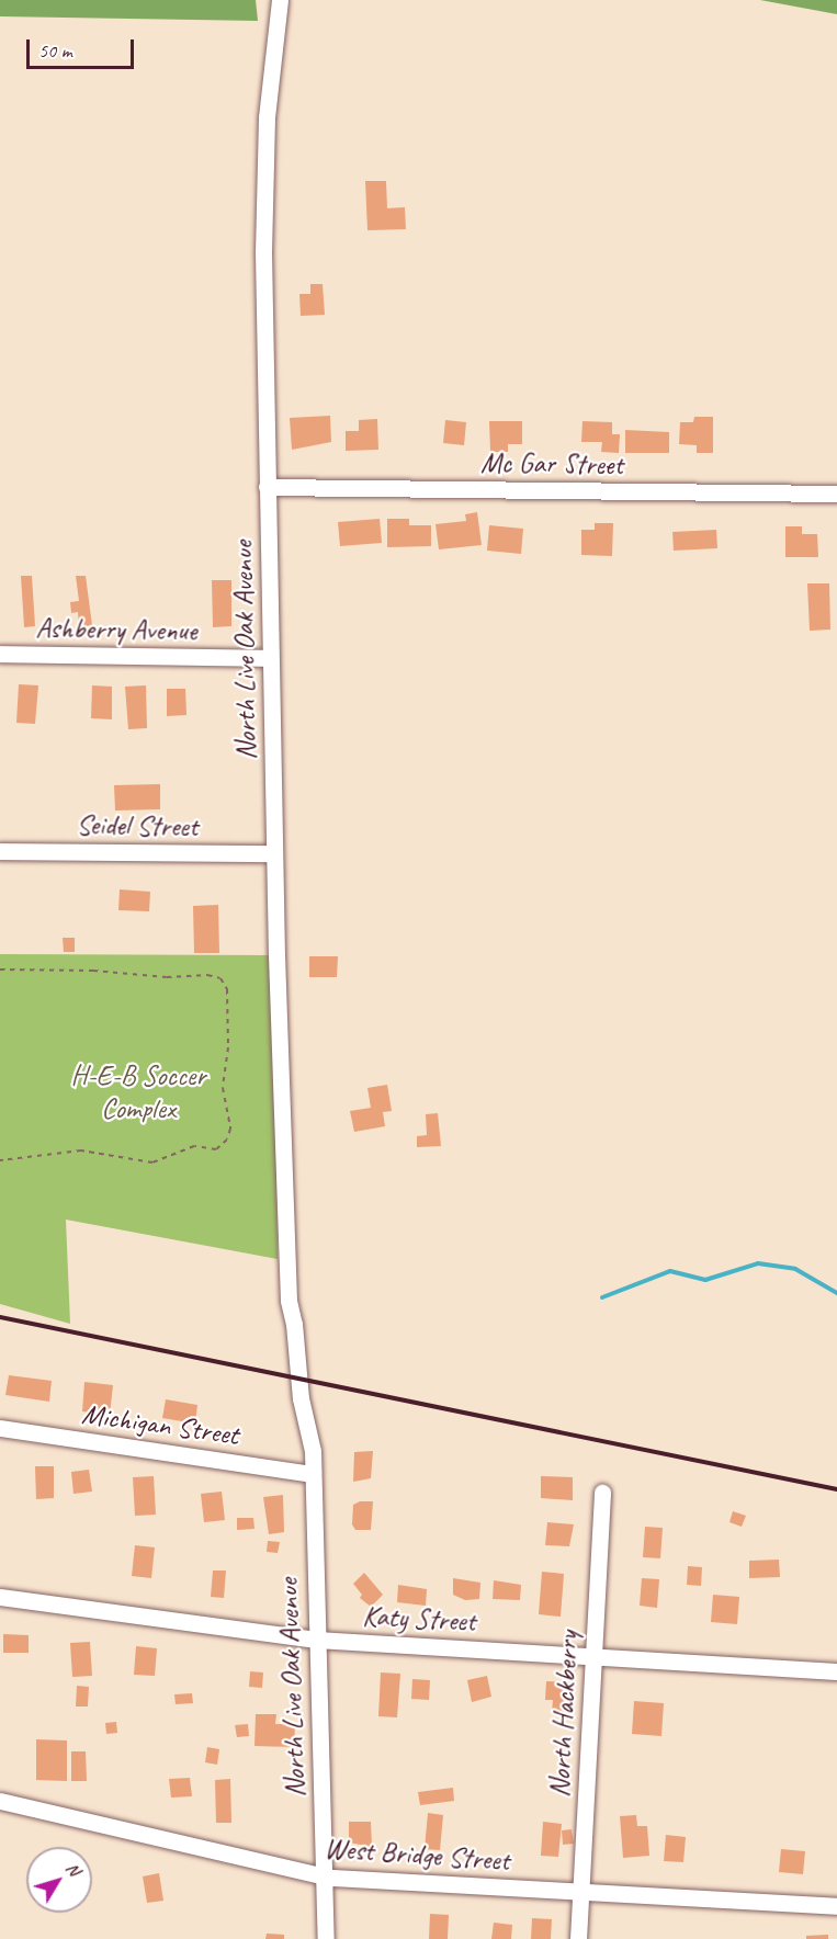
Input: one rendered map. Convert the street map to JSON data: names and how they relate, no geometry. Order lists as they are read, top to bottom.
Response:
{
  "streets": {
    "street": [
      "Mc Gar Street",
      "Ashberry Avenue",
      "North Live Oak Avenue",
      "Seidel Street",
      "Michigan Street",
      "Katy Street",
      "North Hackberry",
      "West Bridge Street"
    ]
  },
  "crossings": [
    ["Mc Gar Street", "North Live Oak Avenue"],
    ["Ashberry Avenue", "North Live Oak Avenue"],
    ["North Live Oak Avenue", "Seidel Street"],
    ["North Live Oak Avenue", "Michigan Street"],
    ["North Live Oak Avenue", "Katy Street"],
    ["North Live Oak Avenue", "West Bridge Street"],
    ["Katy Street", "North Hackberry"],
    ["North Hackberry", "West Bridge Street"]
  ],
  "parks": ["H-E-B Soccer Complex"],
  "scale_bar": "50 m",
  "north": "top right"
}
